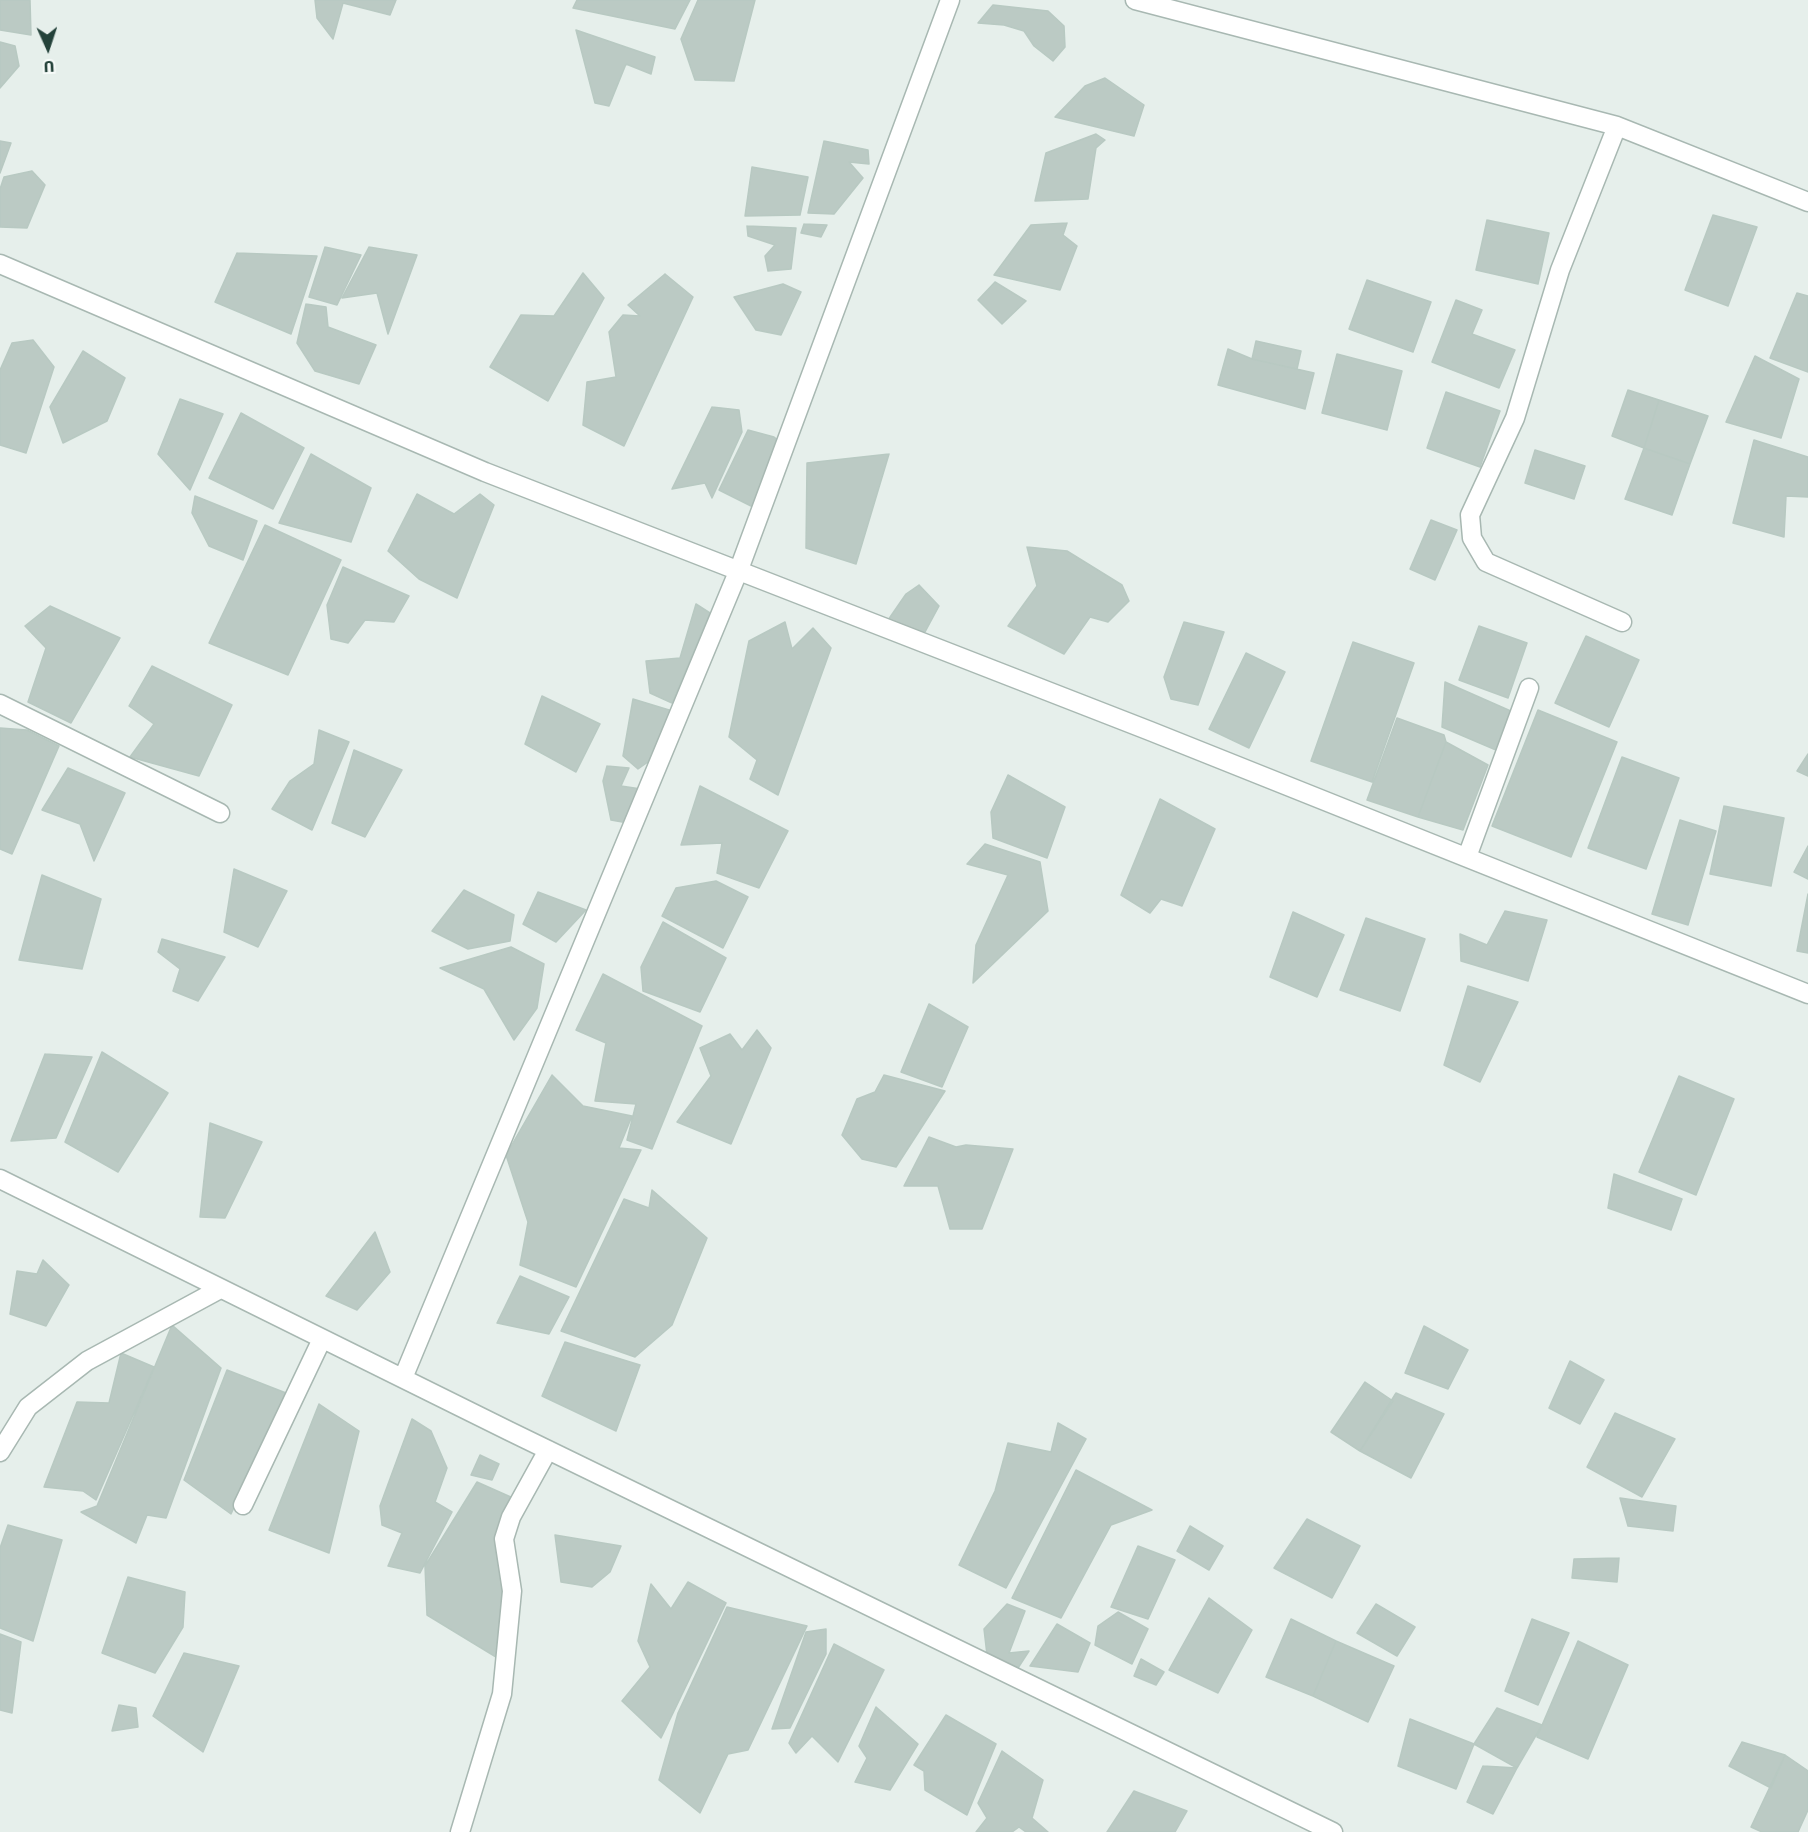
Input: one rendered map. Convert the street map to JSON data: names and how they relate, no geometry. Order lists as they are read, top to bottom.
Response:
{
  "north": "bottom"
}
